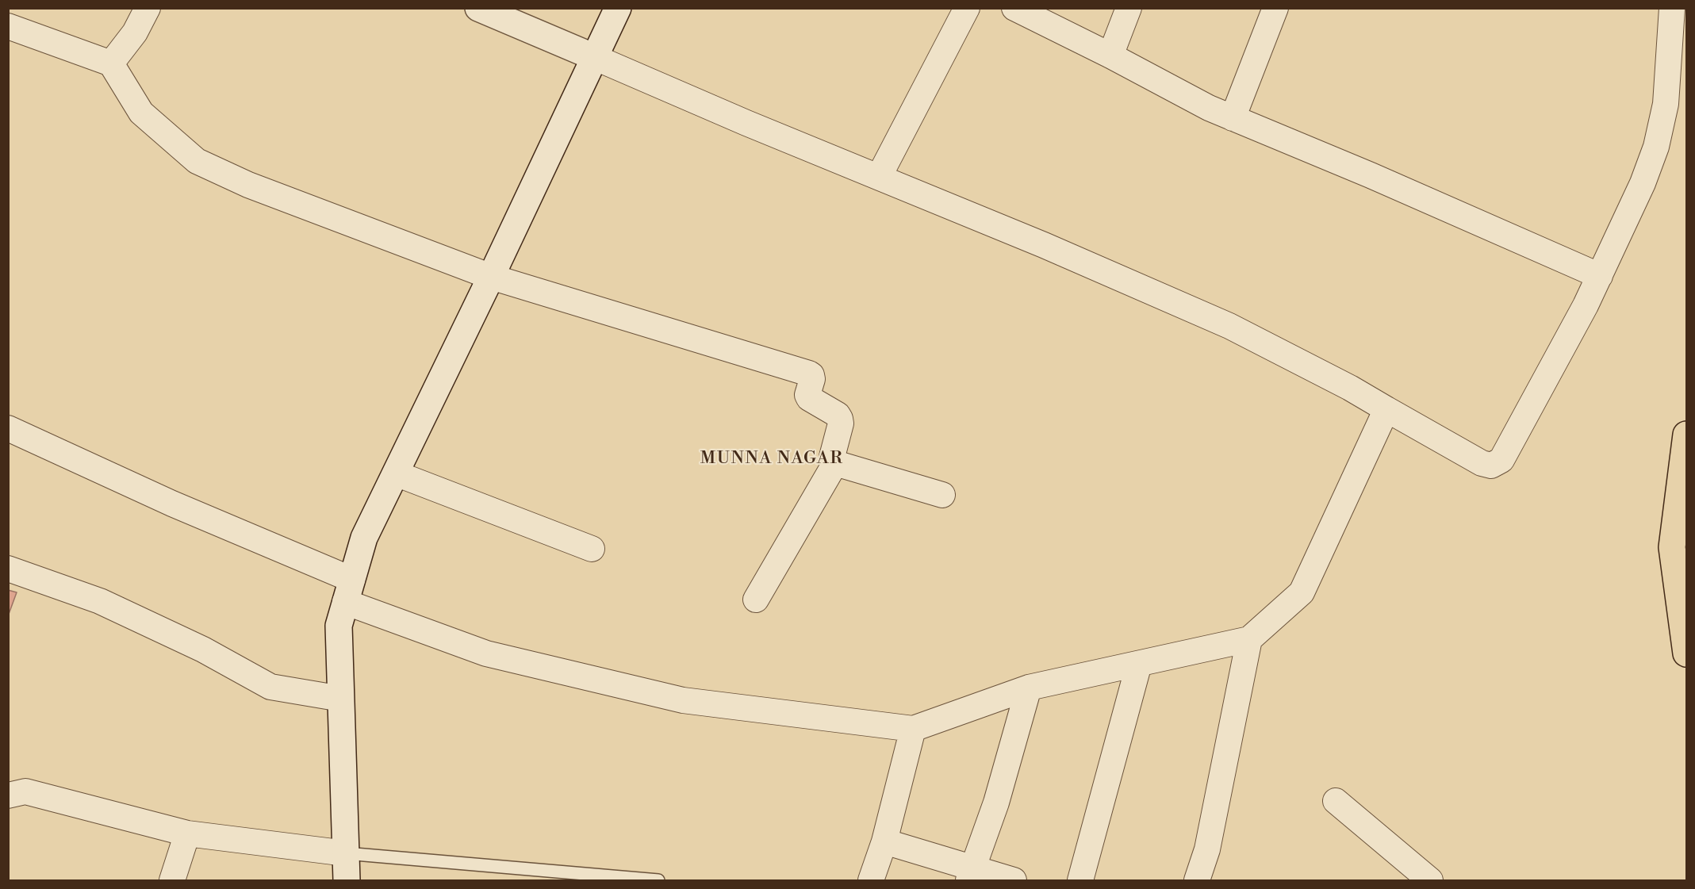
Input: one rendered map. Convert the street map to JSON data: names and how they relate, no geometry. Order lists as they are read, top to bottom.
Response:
{
  "districts": ["MUNNA NAGAR"]
}
